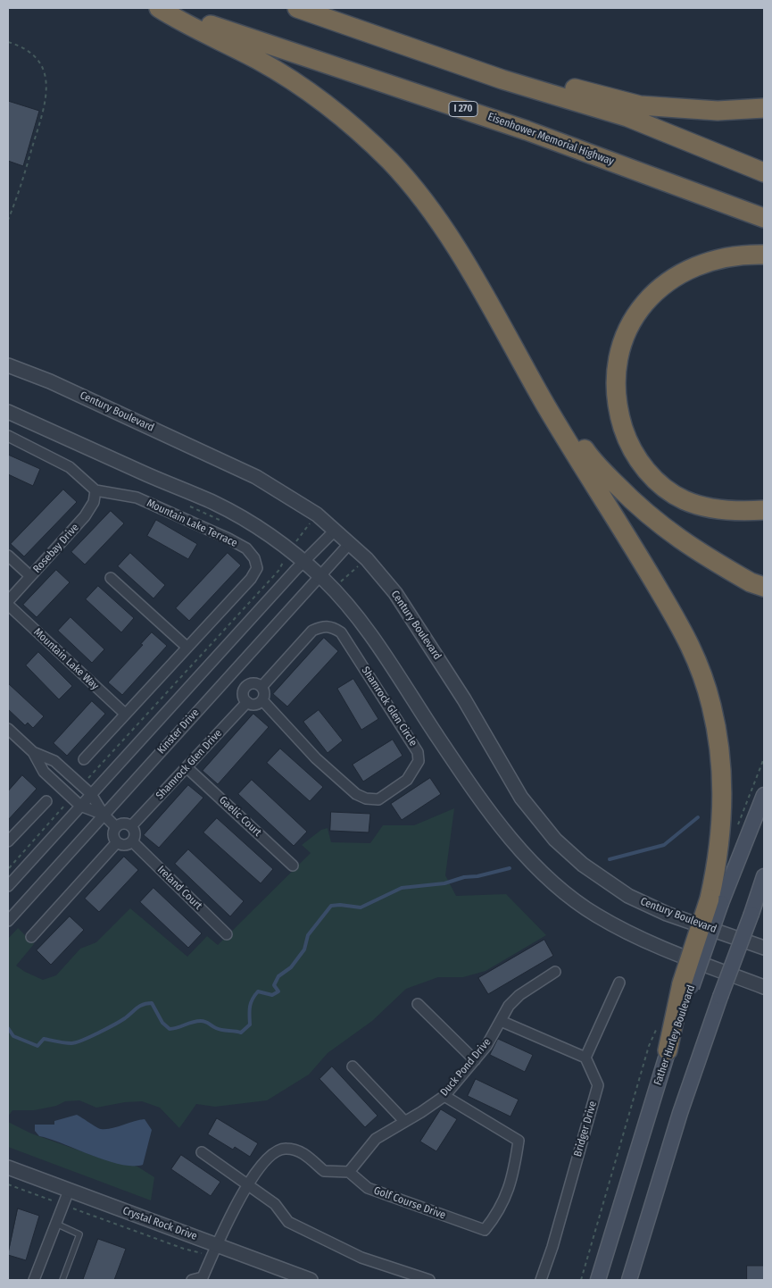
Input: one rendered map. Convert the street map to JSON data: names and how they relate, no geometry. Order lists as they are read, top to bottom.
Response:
{
  "streets": {
    "highway": ["I 270", "Eisenhower Memorial Highway"],
    "main road": ["Father Hurley Boulevard"],
    "street": [
      "Century Boulevard",
      "Mountain Lake Terrace",
      "Rosebay Drive",
      "Mountain Lake Way",
      "Shamrock Glen Circle",
      "Kinster Drive",
      "Shamrock Glen Drive",
      "Gaelic Court",
      "Ireland Court",
      "Duck Pond Drive",
      "Bridger Drive",
      "Golf Course Drive",
      "Crystal Rock Drive"
    ]
  },
  "crossings": [
    ["Century Boulevard", "Kinster Drive"],
    ["Mountain Lake Terrace", "Rosebay Drive"],
    ["Mountain Lake Terrace", "Mountain Lake Way"],
    ["Shamrock Glen Circle", "Shamrock Glen Drive"],
    ["Shamrock Glen Drive", "Gaelic Court"],
    ["Shamrock Glen Drive", "Ireland Court"],
    ["Duck Pond Drive", "Golf Course Drive"]
  ]
}
